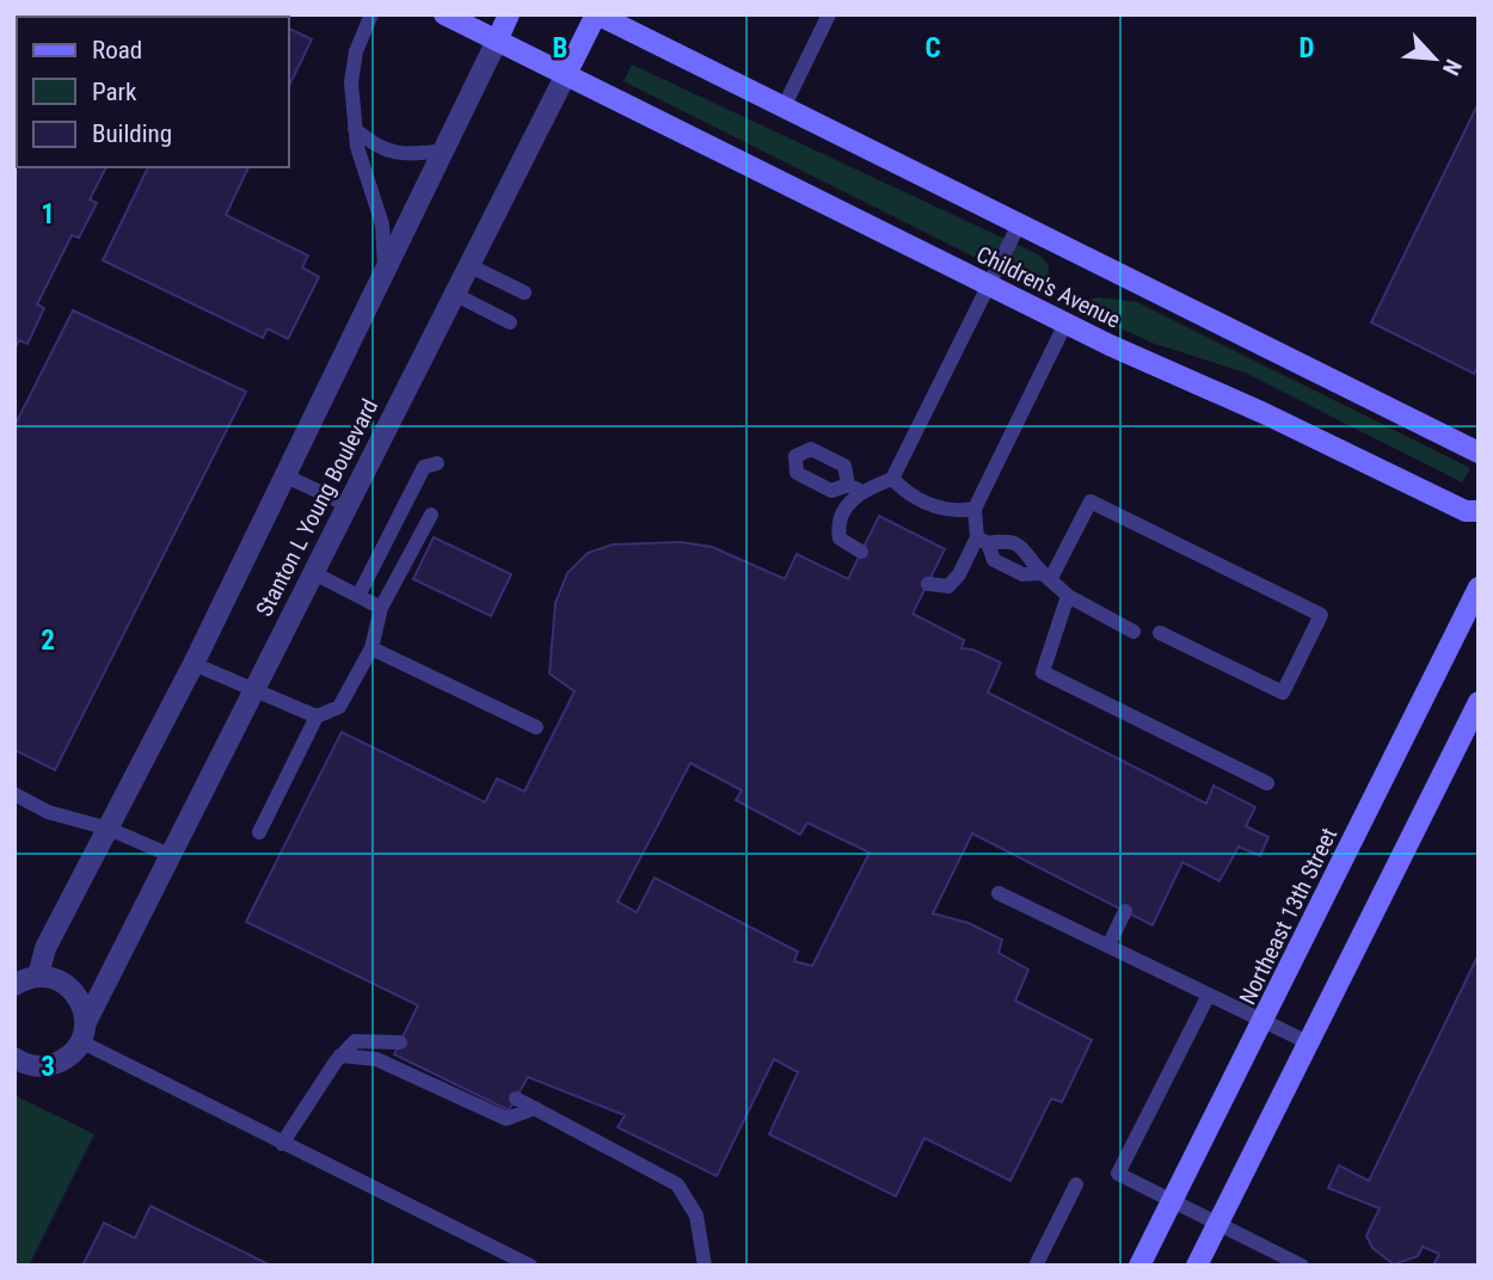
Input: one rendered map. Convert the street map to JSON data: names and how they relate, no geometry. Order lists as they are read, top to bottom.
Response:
{
  "streets": {
    "main road": ["Children's Avenue", "Stanton L Young Boulevard", "Northeast 13th Street"]
  },
  "crossings": [
    ["Children's Avenue", "Stanton L Young Boulevard"]
  ],
  "legend": ["Road", "Park", "Building"],
  "north": "bottom right",
  "grid": {
    "columns": ["B", "C", "D"],
    "rows": ["1", "2", "3"]
  }
}
